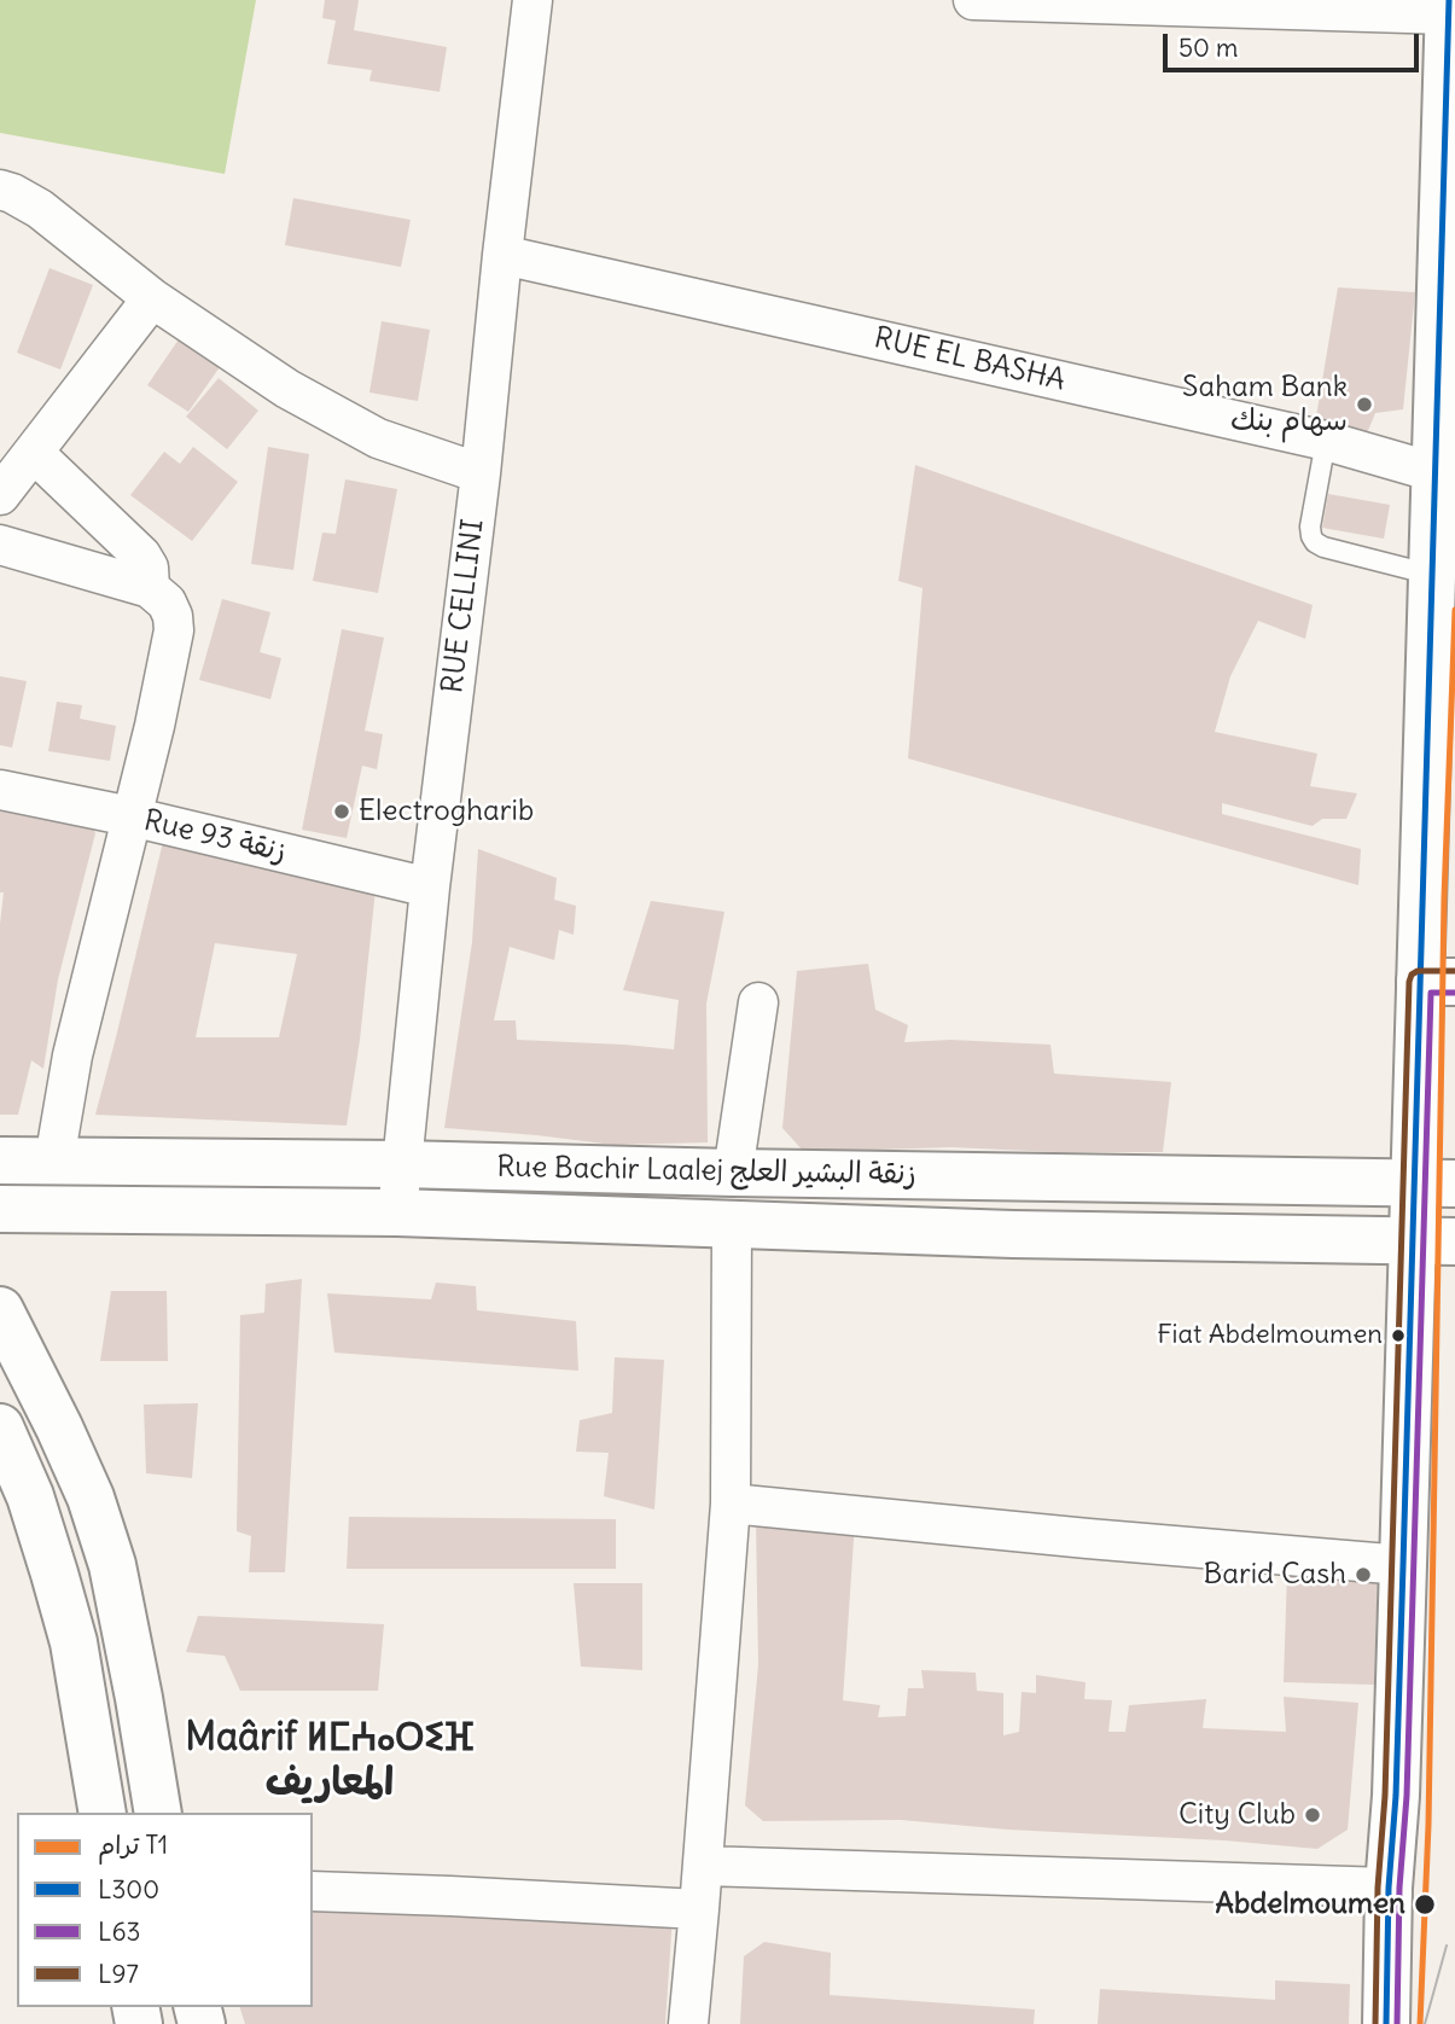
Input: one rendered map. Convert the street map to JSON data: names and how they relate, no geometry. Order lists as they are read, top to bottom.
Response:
{
  "streets": {
    "main road": ["Rue Bachir Laalej زنقة البشير العلج"],
    "street": ["RUE EL BASHA", "RUE CELLINI", "Rue 93 زنقة"]
  },
  "crossings": [
    ["RUE EL BASHA", "RUE CELLINI"],
    ["RUE CELLINI", "Rue 93 زنقة"],
    ["RUE CELLINI", "Rue Bachir Laalej زنقة البشير العلج"]
  ],
  "districts": ["Maârif ⵍⵎⵄⴰⵔⵉⴼ المعاريف"],
  "places": [
    "Saham Bank سهام بنك",
    "Electrogharib",
    "Fiat Abdelmoumen",
    "Barid Cash",
    "City Club",
    "Abdelmoumen"
  ],
  "lines": [
    "transit line L300",
    "tram line T1",
    "transit line L97",
    "transit line L63"
  ],
  "legend": [
    "ترام T1",
    "L300",
    "L63",
    "L97"
  ],
  "scale_bar": "50 m"
}
